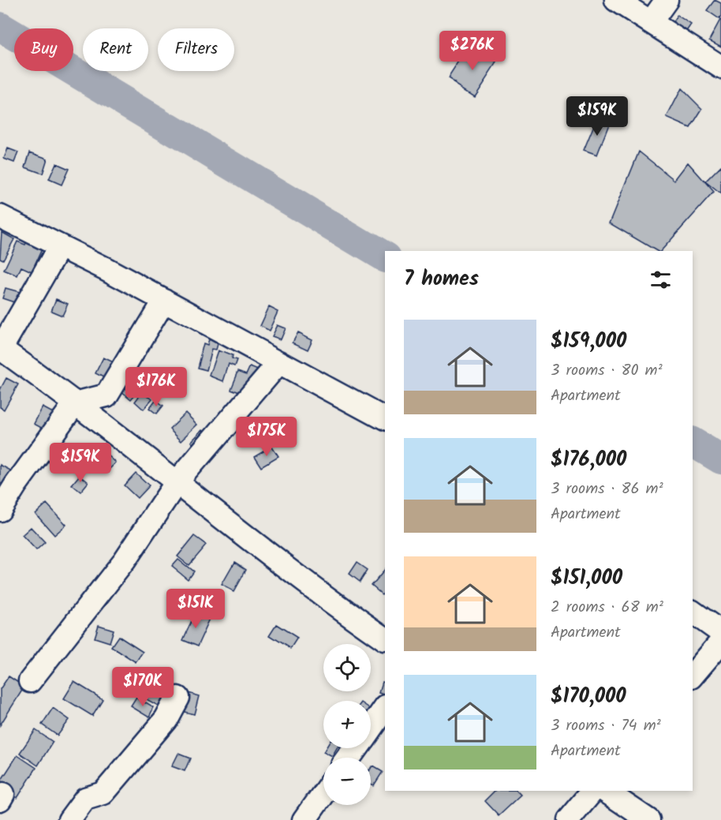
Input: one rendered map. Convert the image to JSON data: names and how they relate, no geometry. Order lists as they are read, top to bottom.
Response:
{
  "page": {
    "chip": ["Buy", "Rent", "Filters"],
    "price": [
      "$276K",
      "$159K",
      "$176K",
      "$175K",
      "$159K",
      "$151K",
      "$170K"
    ],
    "heading": "7 homes",
    "list": [
      {
        "name": "$159,000",
        "note": "3 rooms · 80 m² · Apartment"
      },
      {
        "name": "$176,000",
        "note": "3 rooms · 86 m² · Apartment"
      },
      {
        "name": "$151,000",
        "note": "2 rooms · 68 m² · Apartment"
      },
      {
        "name": "$170,000",
        "note": "3 rooms · 74 m² · Apartment"
      }
    ],
    "map_buttons": ["+", "−"]
  }
}
